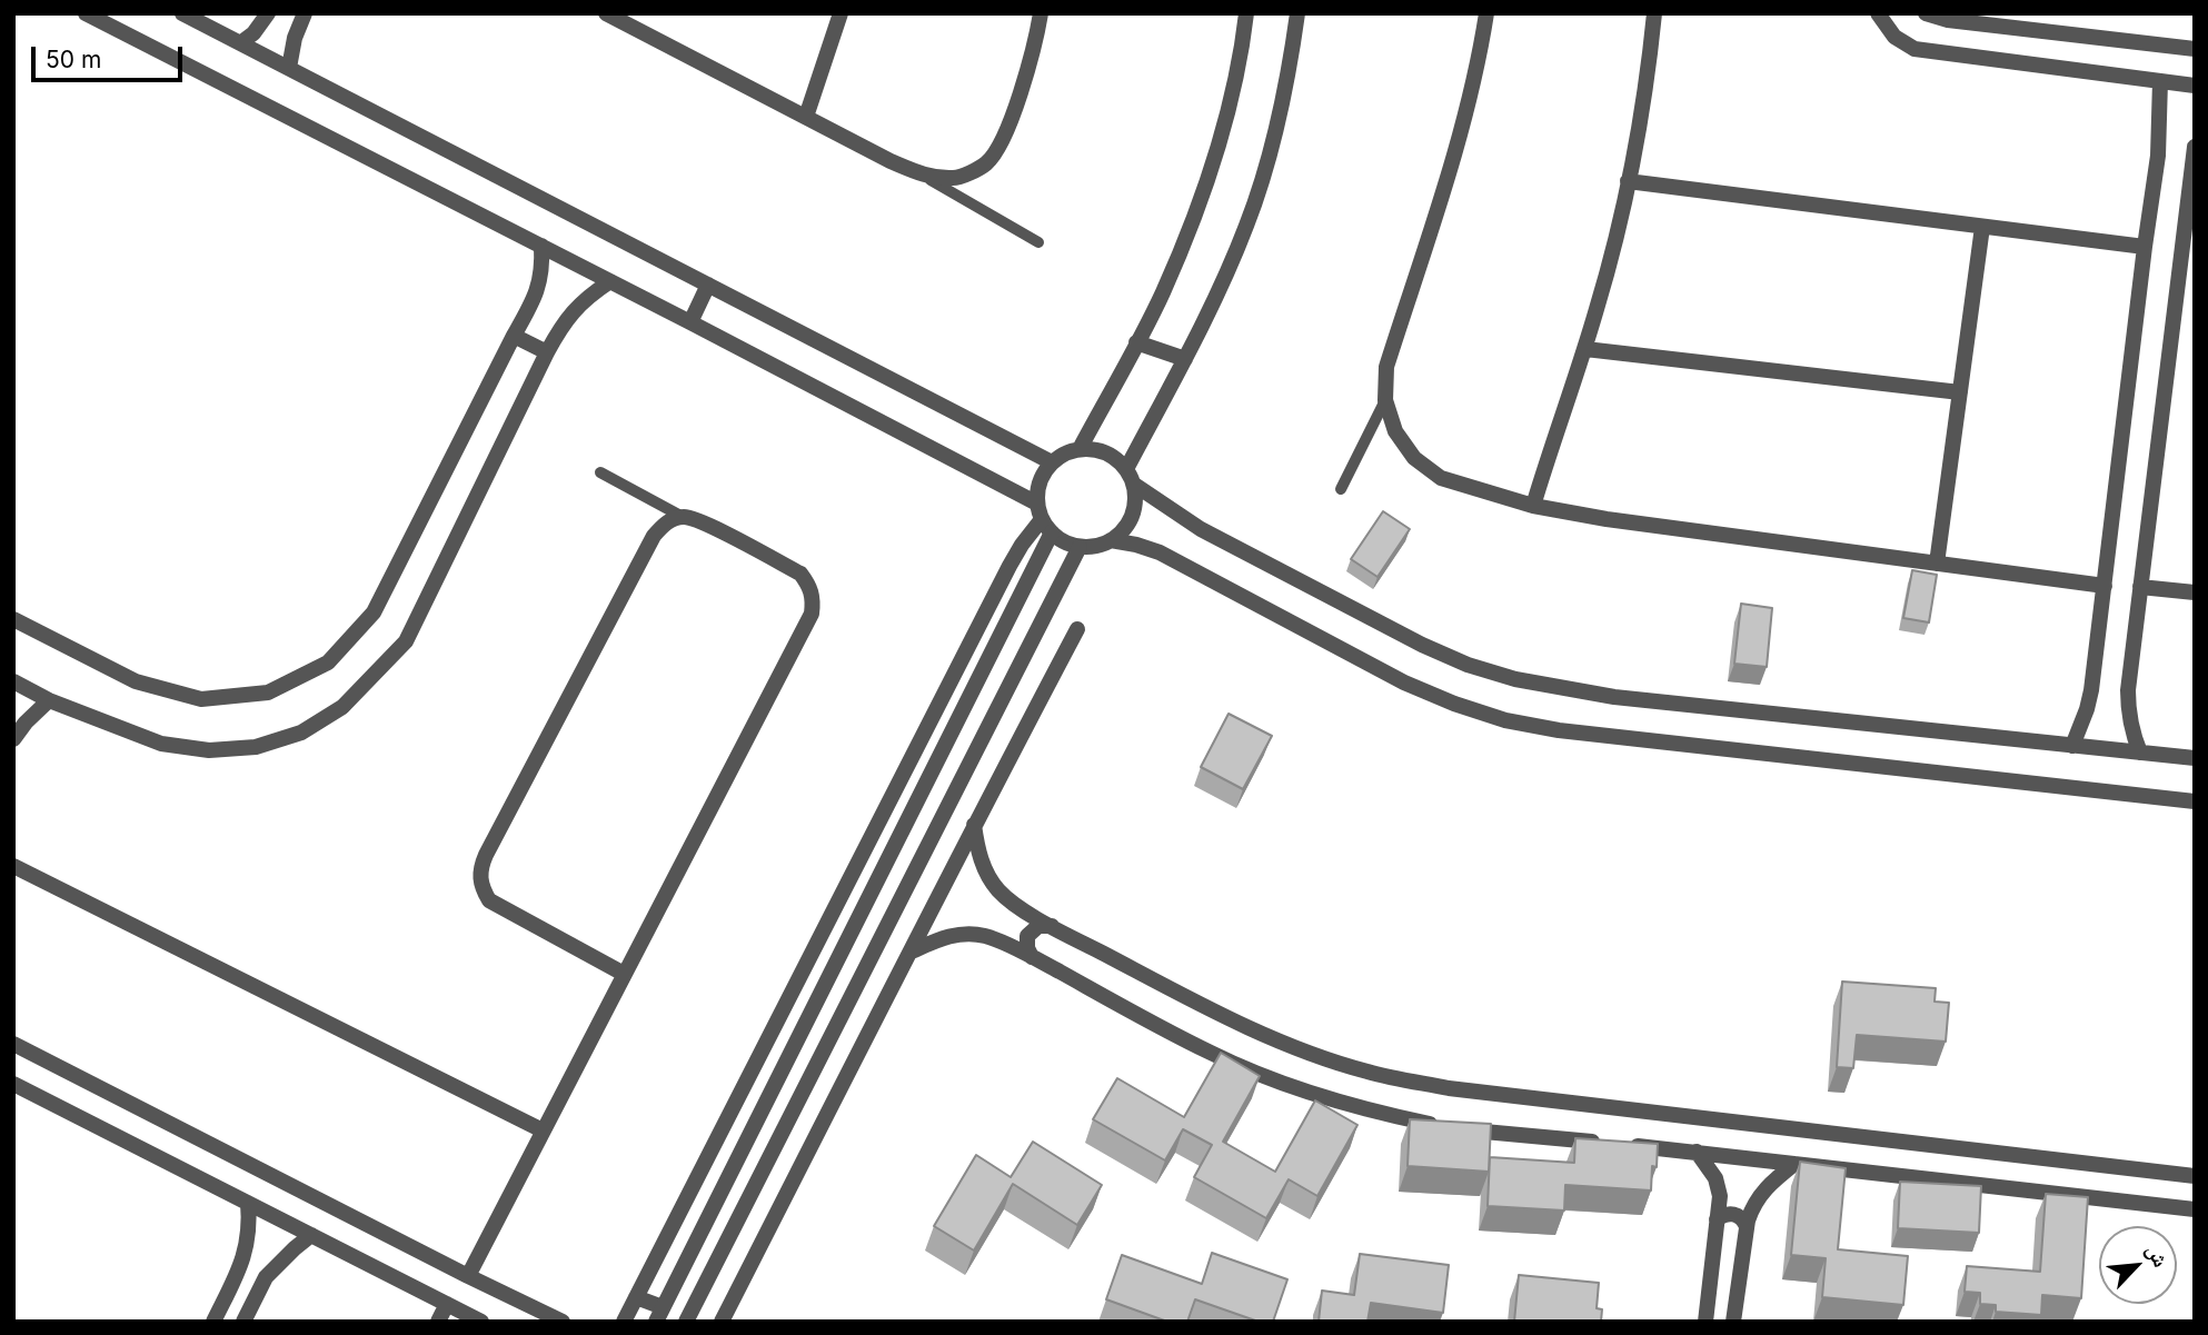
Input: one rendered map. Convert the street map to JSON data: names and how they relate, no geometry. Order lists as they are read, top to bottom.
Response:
{
  "scale_bar": "50 m",
  "north": "top right"
}
